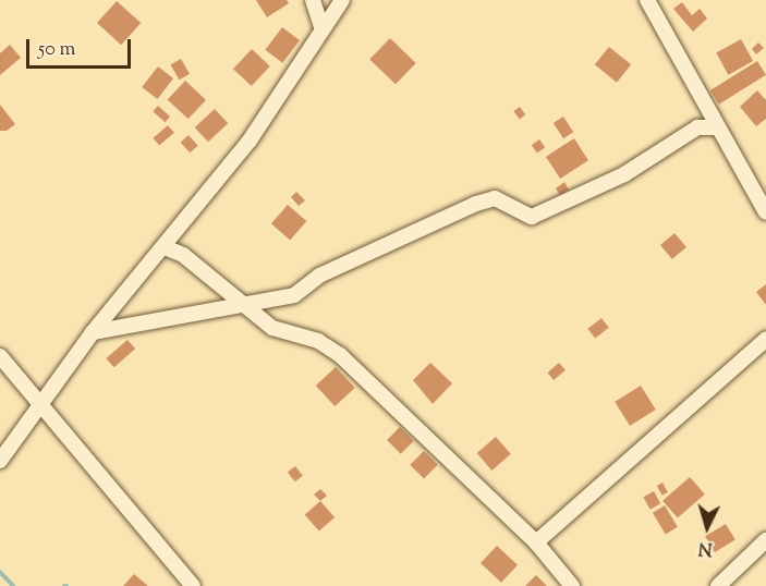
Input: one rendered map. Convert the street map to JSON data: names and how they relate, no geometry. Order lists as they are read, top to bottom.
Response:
{
  "scale_bar": "50 m",
  "north": "bottom"
}
